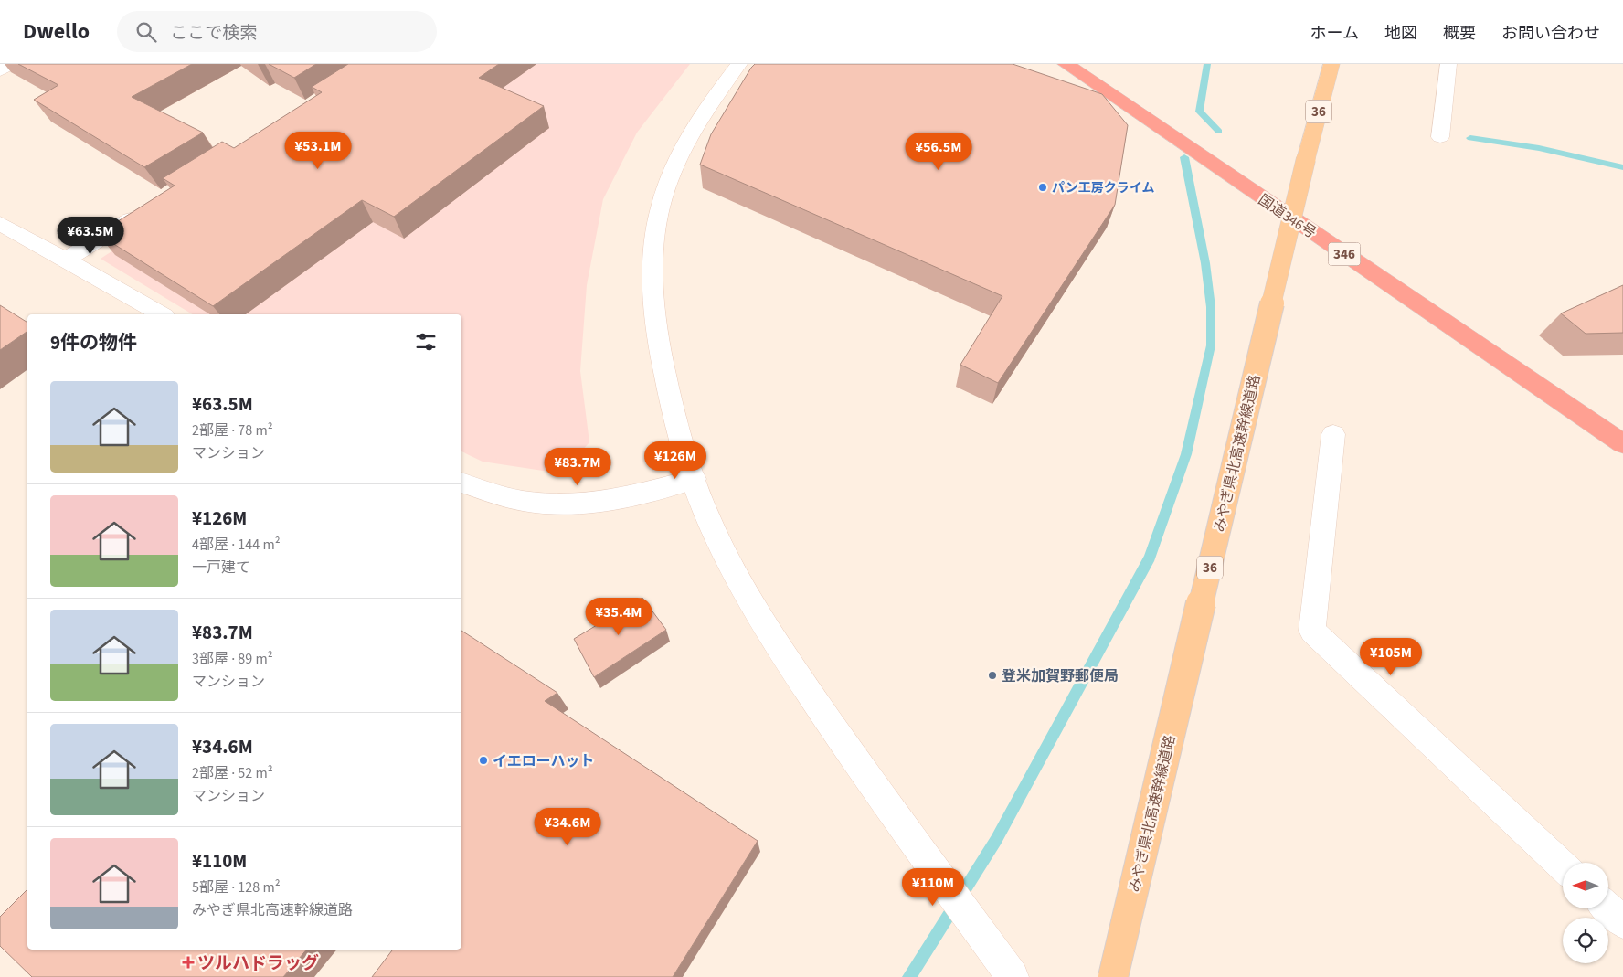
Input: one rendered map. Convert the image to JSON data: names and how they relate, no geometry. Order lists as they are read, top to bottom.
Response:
{
  "streets": {
    "highway": ["国道346号", "346"],
    "main road": ["36", "みやぎ県北高速幹線道路"]
  },
  "places": {
    "other": ["パン工房クライム", "登米加賀野郵便局", "イエローハット"],
    "health": ["ツルハドラッグ"]
  },
  "north": "left",
  "page": {
    "header": "Dwello",
    "search": "ここで検索",
    "nav": [
      "ホーム",
      "地図",
      "概要",
      "お問い合わせ"
    ],
    "price": [
      "¥53.1M",
      "¥56.5M",
      "¥63.5M",
      "¥126M",
      "¥83.7M",
      "¥35.4M",
      "¥105M",
      "¥34.6M",
      "¥110M"
    ],
    "heading": "9件の物件",
    "list": [
      {
        "name": "¥63.5M",
        "note": "2部屋 · 78 m² · マンション"
      },
      {
        "name": "¥126M",
        "note": "4部屋 · 144 m² · 一戸建て"
      },
      {
        "name": "¥83.7M",
        "note": "3部屋 · 89 m² · マンション"
      },
      {
        "name": "¥34.6M",
        "note": "2部屋 · 52 m² · マンション"
      },
      {
        "name": "¥110M",
        "note": "5部屋 · 128 m² · みやぎ県北高速幹線道路"
      }
    ]
  }
}
